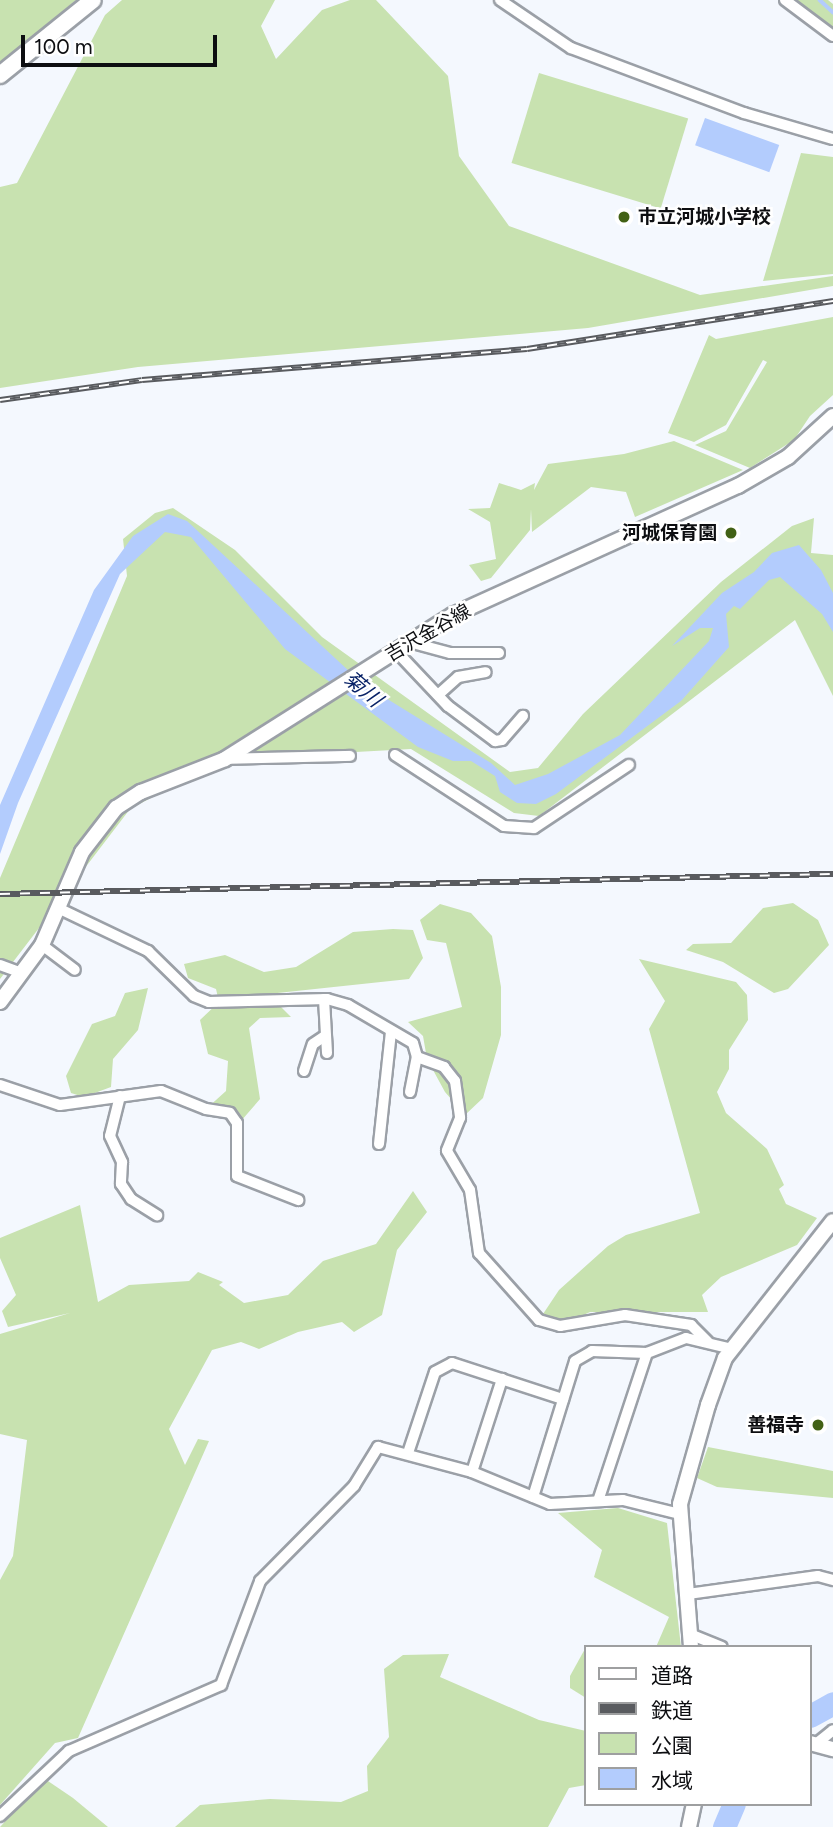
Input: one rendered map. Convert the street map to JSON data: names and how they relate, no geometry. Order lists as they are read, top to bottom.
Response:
{
  "streets": {
    "main road": ["吉沢金谷線"]
  },
  "water": ["菊川"],
  "places": ["市立河城小学校", "河城保育園", "善福寺"],
  "legend": [
    "道路",
    "鉄道",
    "公園",
    "水域"
  ],
  "scale_bar": "100 m"
}
